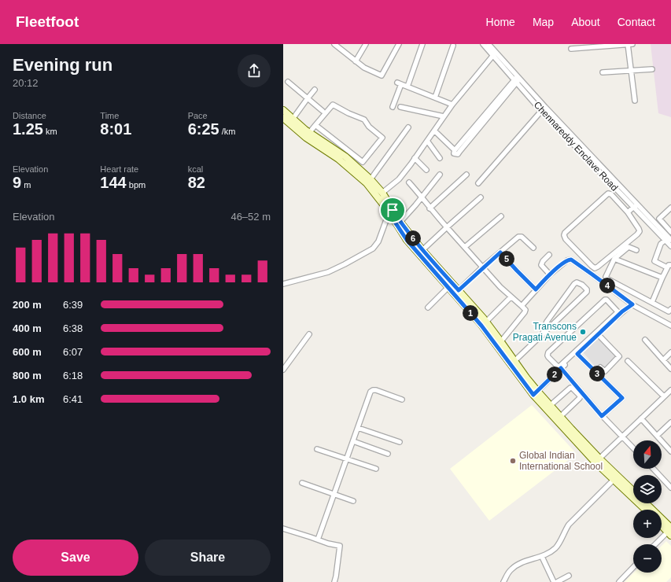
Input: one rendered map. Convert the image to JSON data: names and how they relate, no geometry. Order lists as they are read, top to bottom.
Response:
{
  "streets": {
    "street": ["Chennareddy Enclave Road"]
  },
  "places": ["Transcons Pragati Avenue", "Global Indian International School"],
  "north": "top",
  "page": {
    "header": "Fleetfoot",
    "nav": [
      "Home",
      "Map",
      "About",
      "Contact"
    ],
    "heading": ["Evening run", "20:12"],
    "stats": [
      ["Distance", "1.25 km"],
      ["Time", "8:01"],
      ["Pace", "6:25 /km"],
      ["Elevation", "9 m"],
      ["Heart rate", "144 bpm"],
      ["kcal", "82"]
    ],
    "chart": ["Elevation", "46–52 m"],
    "pins": [
      "6",
      "5",
      "4",
      "1",
      "3",
      "2"
    ],
    "list": [
      {
        "name": "200 m",
        "note": "6:39"
      },
      {
        "name": "400 m",
        "note": "6:38"
      },
      {
        "name": "600 m",
        "note": "6:07"
      },
      {
        "name": "800 m",
        "note": "6:18"
      },
      {
        "name": "1.0 km",
        "note": "6:41"
      }
    ],
    "map_buttons": ["+", "−"],
    "buttons": ["Save", "Share"]
  }
}
